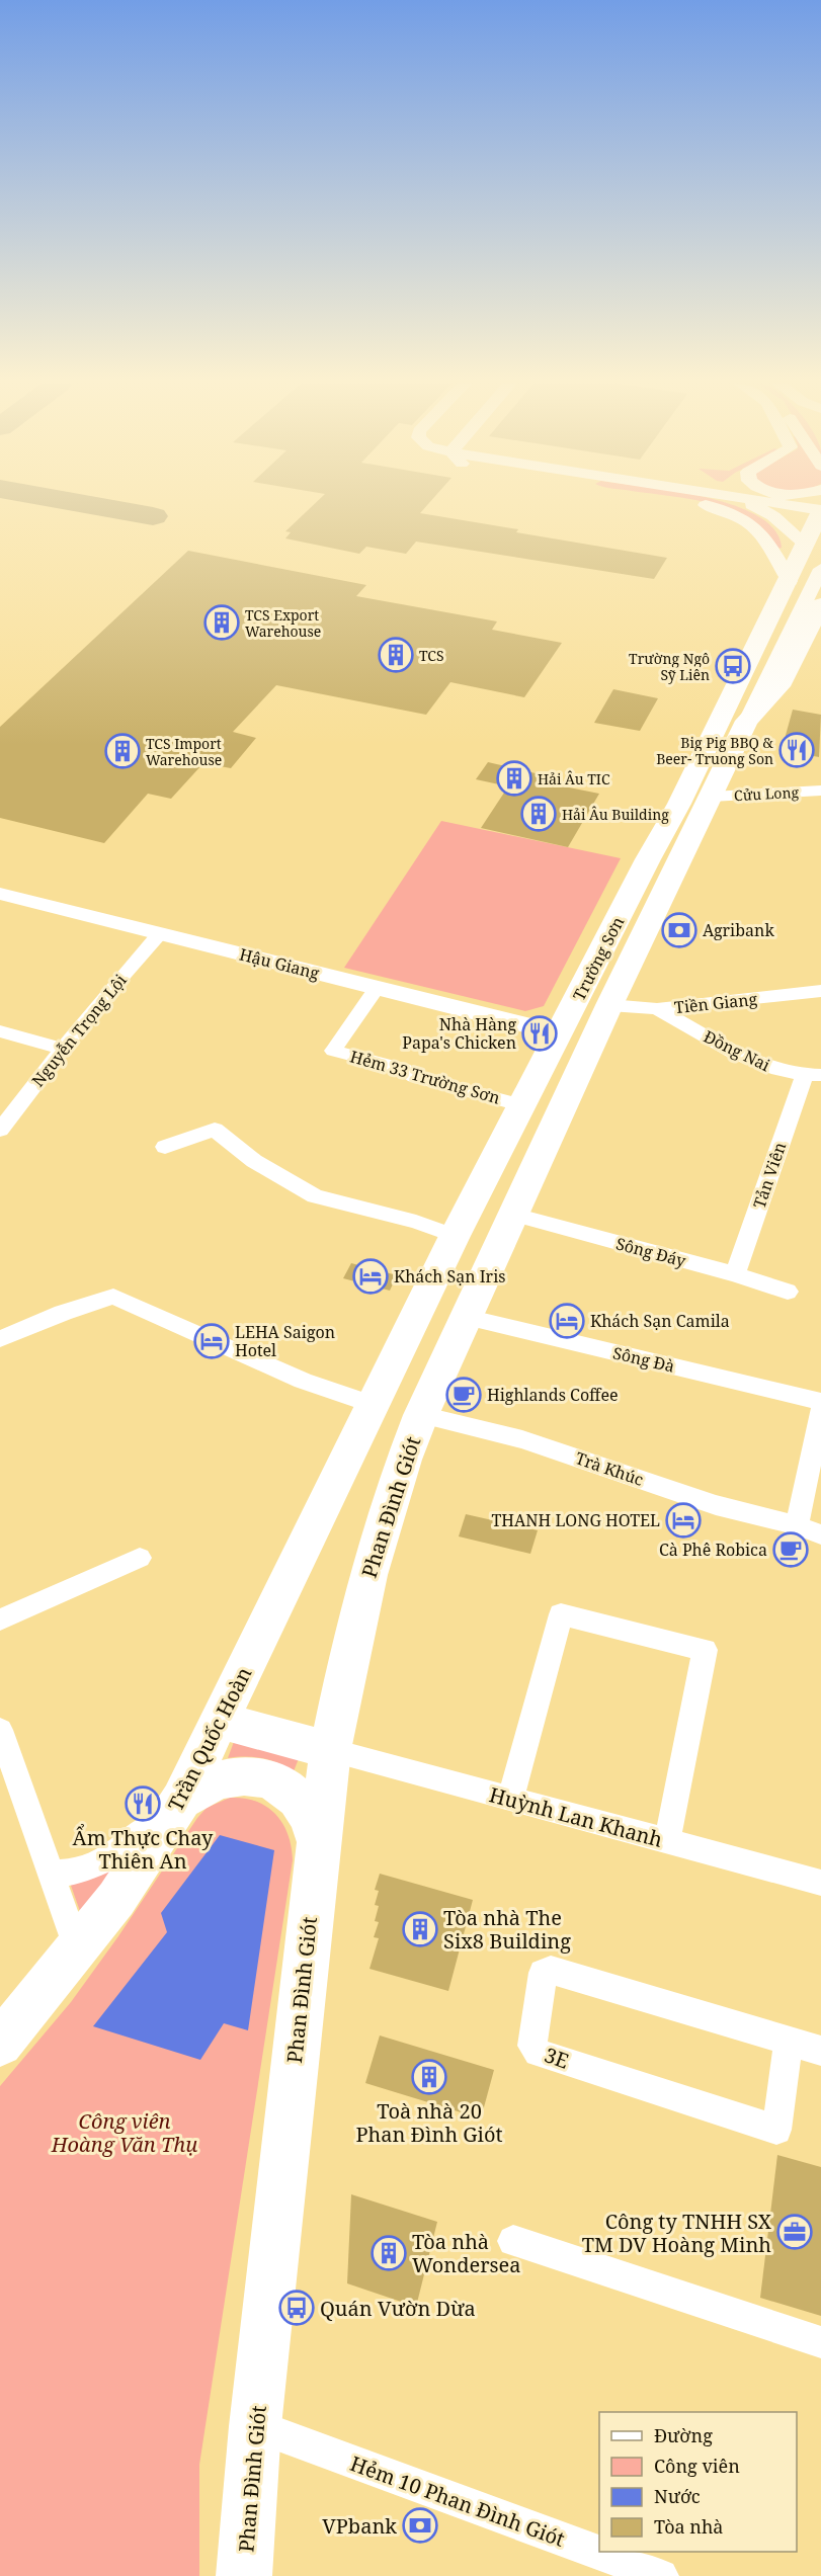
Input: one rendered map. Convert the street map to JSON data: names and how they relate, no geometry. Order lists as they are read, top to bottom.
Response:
{
  "streets": {
    "main road": ["Trường Sơn", "Phan Đình Giót", "Trần Quốc Hoàn"],
    "street": [
      "Cửu Long",
      "Hậu Giang",
      "Tiền Giang",
      "Nguyễn Trọng Lội",
      "Đồng Nai",
      "Hẻm 33 Trường Sơn",
      "Tản Viên",
      "Sông Đáy",
      "Sông Đà",
      "Trà Khúc",
      "Huỳnh Lan Khanh",
      "3E",
      "Hẻm 10 Phan Đình Giót"
    ]
  },
  "crossings": [
    ["Cửu Long", "Trường Sơn"],
    ["Trường Sơn", "Hậu Giang"],
    ["Trường Sơn", "Tiền Giang"],
    ["Trường Sơn", "Hẻm 33 Trường Sơn"],
    ["Trường Sơn", "Sông Đáy"],
    ["Trường Sơn", "Sông Đà"],
    ["Trường Sơn", "Trà Khúc"],
    ["Trường Sơn", "Phan Đình Giót"],
    ["Trường Sơn", "Trần Quốc Hoàn"],
    ["Hậu Giang", "Nguyễn Trọng Lội"],
    ["Hậu Giang", "Hẻm 33 Trường Sơn"],
    ["Tiền Giang", "Đồng Nai"],
    ["Đồng Nai", "Tản Viên"],
    ["Tản Viên", "Sông Đáy"],
    ["Trà Khúc", "Phan Đình Giót"],
    ["Phan Đình Giót", "Huỳnh Lan Khanh"],
    ["Phan Đình Giót", "Hẻm 10 Phan Đình Giót"]
  ],
  "parks": ["Công viên Hoàng Văn Thụ"],
  "places": {
    "building": [
      "TCS Export Warehouse",
      "TCS",
      "TCS Import Warehouse",
      "Hải Âu TIC",
      "Hải Âu Building",
      "Tòa nhà The Six8 Building",
      "Toà nhà 20 Phan Đình Giót",
      "Tòa nhà Wondersea"
    ],
    "bus stop": ["Trường Ngô Sỹ Liên", "Quán Vườn Dừa"],
    "restaurant": ["Big Pig BBQ & Beer- Truong Son", "Nhà Hàng Papa's Chicken", "Ẩm Thực Chay Thiên An"],
    "bank": ["Agribank", "VPbank"],
    "hotel": [
      "Khách Sạn Iris",
      "Khách Sạn Camila",
      "LEHA Saigon Hotel",
      "THANH LONG HOTEL"
    ],
    "cafe": ["Highlands Coffee", "Cà Phê Robica"],
    "office": ["Công ty TNHH SX TM DV Hoàng Minh"]
  },
  "legend": [
    "Đường",
    "Công viên",
    "Nước",
    "Tòa nhà"
  ]
}
